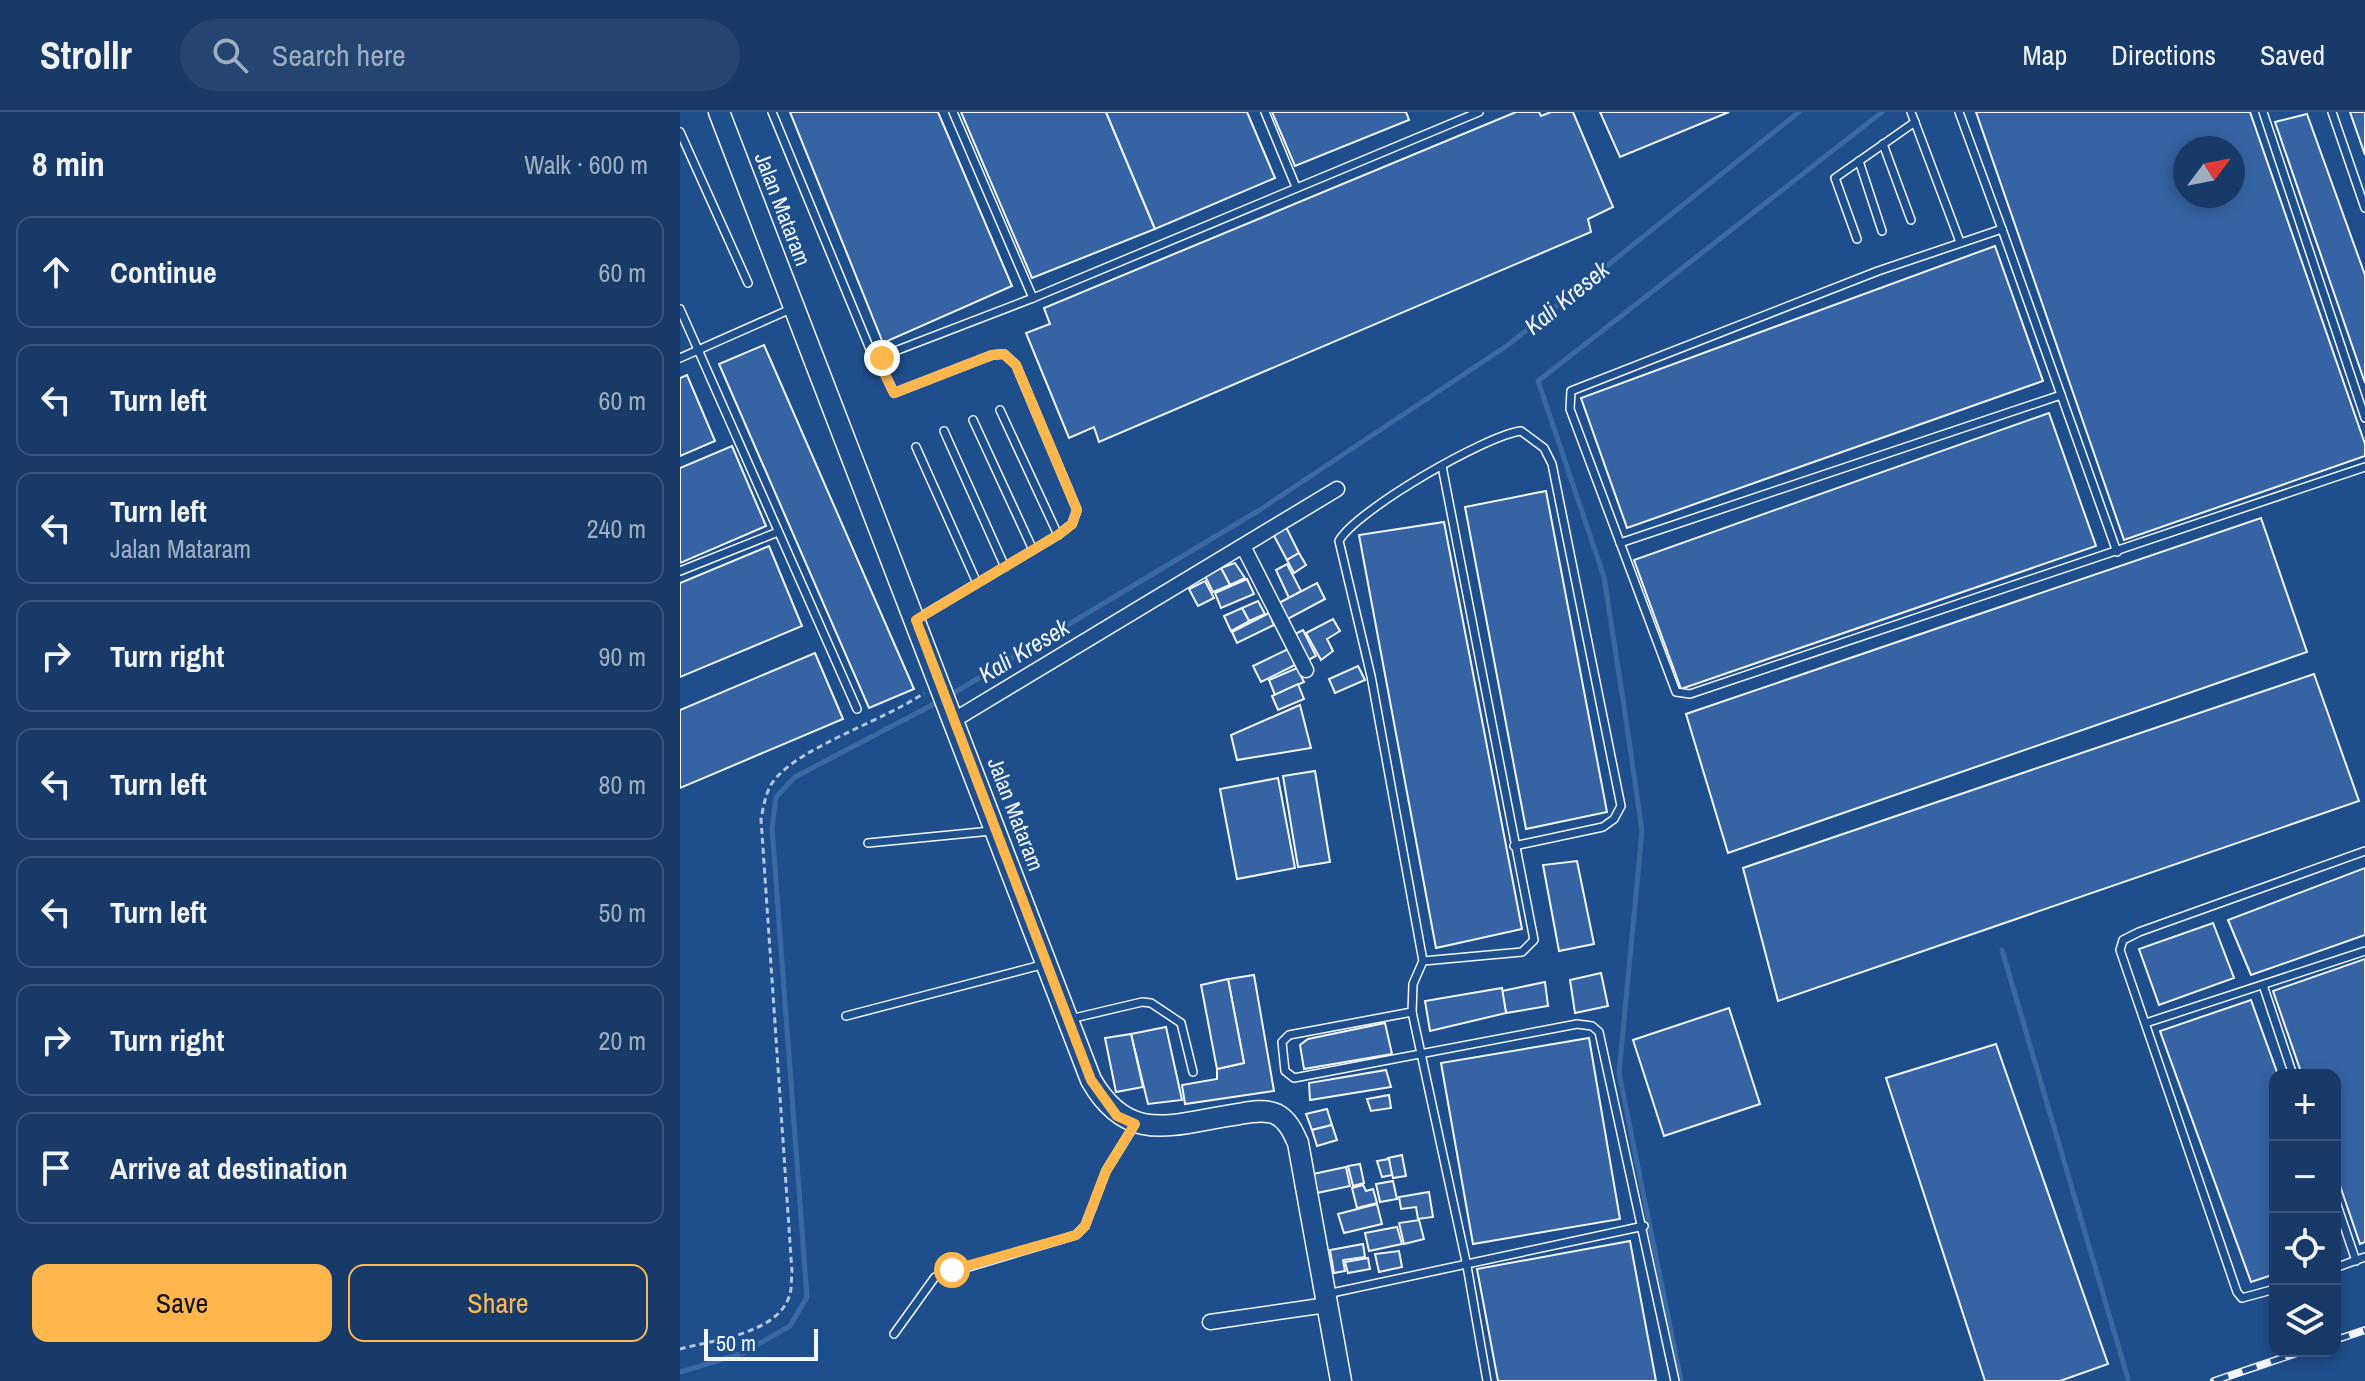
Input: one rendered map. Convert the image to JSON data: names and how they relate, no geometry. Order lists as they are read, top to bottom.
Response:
{
  "streets": {
    "main road": ["Jalan Mataram"]
  },
  "water": ["Kali Kresek"],
  "scale_bar": "50 m",
  "north": "top right",
  "page": {
    "header": "Strollr",
    "search": "Search here",
    "nav": ["Map", "Directions", "Saved"],
    "heading": ["8 min", "Walk · 600 m"],
    "list": [
      ["Continue", "60 m"],
      ["Turn left", "60 m"],
      ["Turn left", "Jalan Mataram", "240 m"],
      ["Turn right", "90 m"],
      ["Turn left", "80 m"],
      ["Turn left", "50 m"],
      ["Turn right", "20 m"],
      "Arrive at destination"
    ],
    "map_buttons": ["+", "−"],
    "buttons": ["Save", "Share"],
    "scale": "50 m"
  }
}
